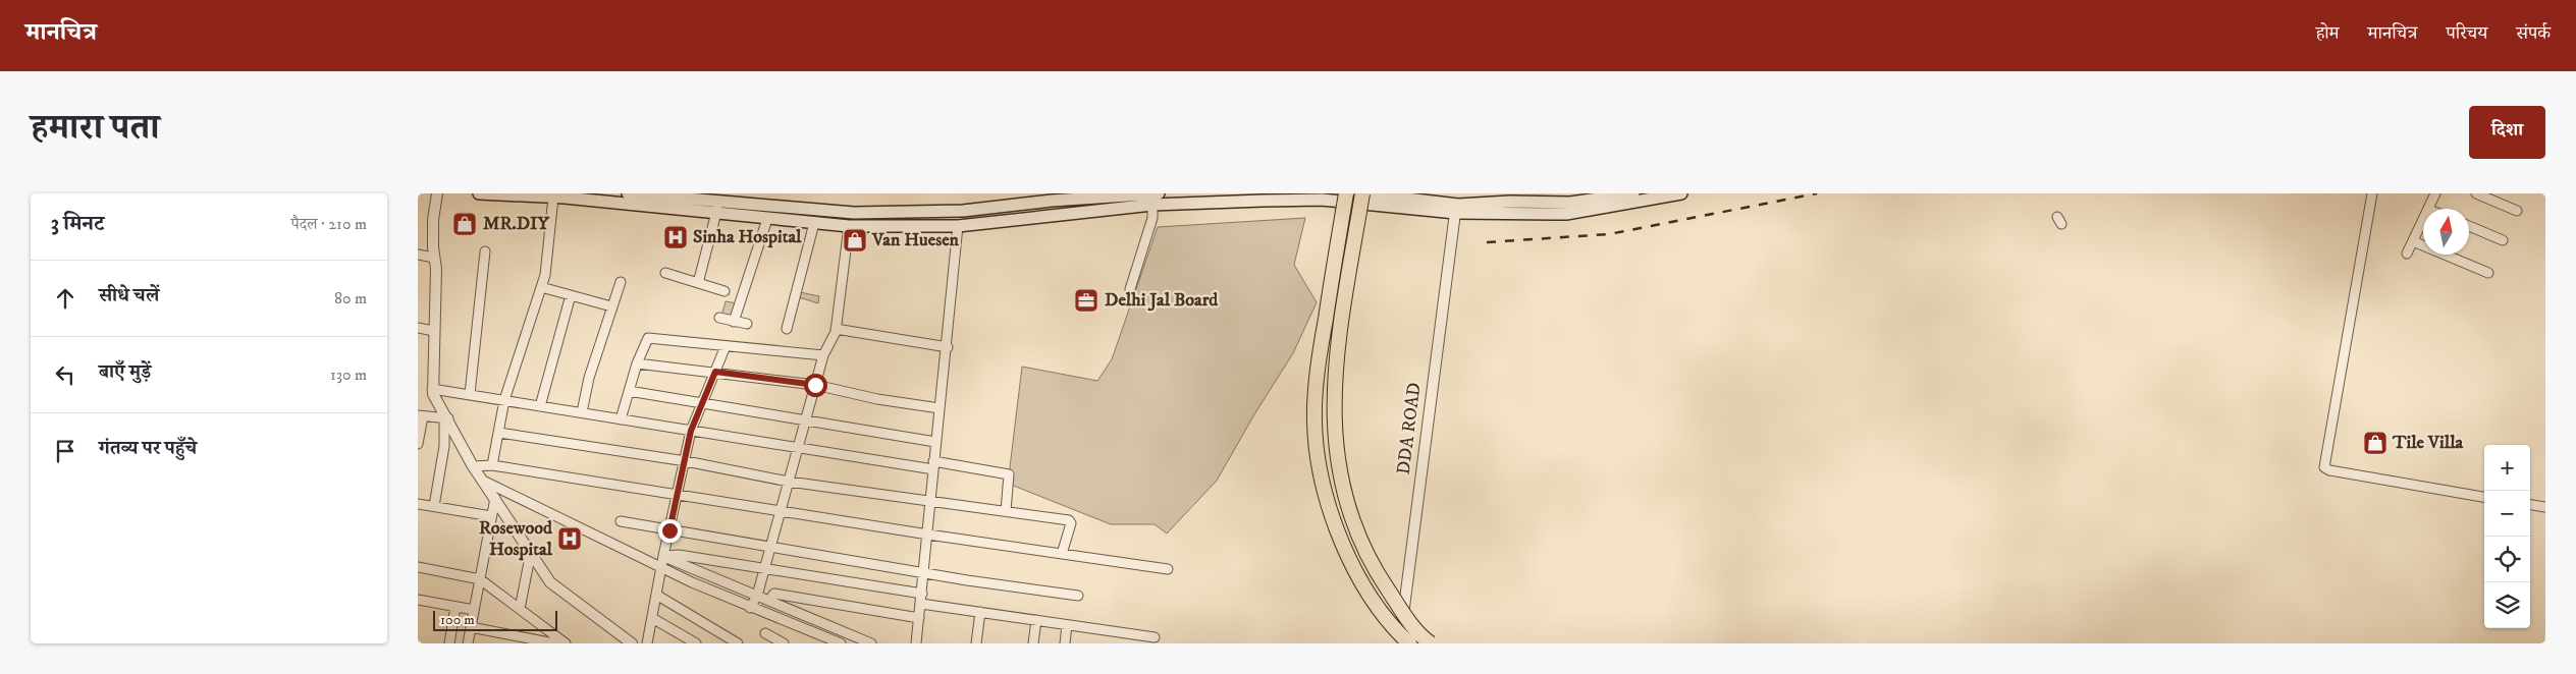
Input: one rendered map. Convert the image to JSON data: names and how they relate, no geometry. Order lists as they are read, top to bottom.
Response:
{
  "streets": {
    "street": ["DDA ROAD"]
  },
  "places": {
    "shop": ["MR.DIY", "Van Huesen", "Tile Villa"],
    "hospital": ["Sinha Hospital", "Rosewood Hospital"],
    "office": ["Delhi Jal Board"]
  },
  "scale_bar": "100 m",
  "north": "top",
  "page": {
    "header": "मानचित्र",
    "nav": [
      "होम",
      "मानचित्र",
      "परिचय",
      "संपर्क"
    ],
    "title": "हमारा पता",
    "buttons": "दिशा",
    "heading": ["3 मिनट", "पैदल · 210 m"],
    "list": [
      ["सीधे चलें", "80 m"],
      ["बाएँ मुड़ें", "130 m"],
      "गंतव्य पर पहुँचे"
    ],
    "map_buttons": ["+", "−"],
    "scale": "100 m"
  }
}
